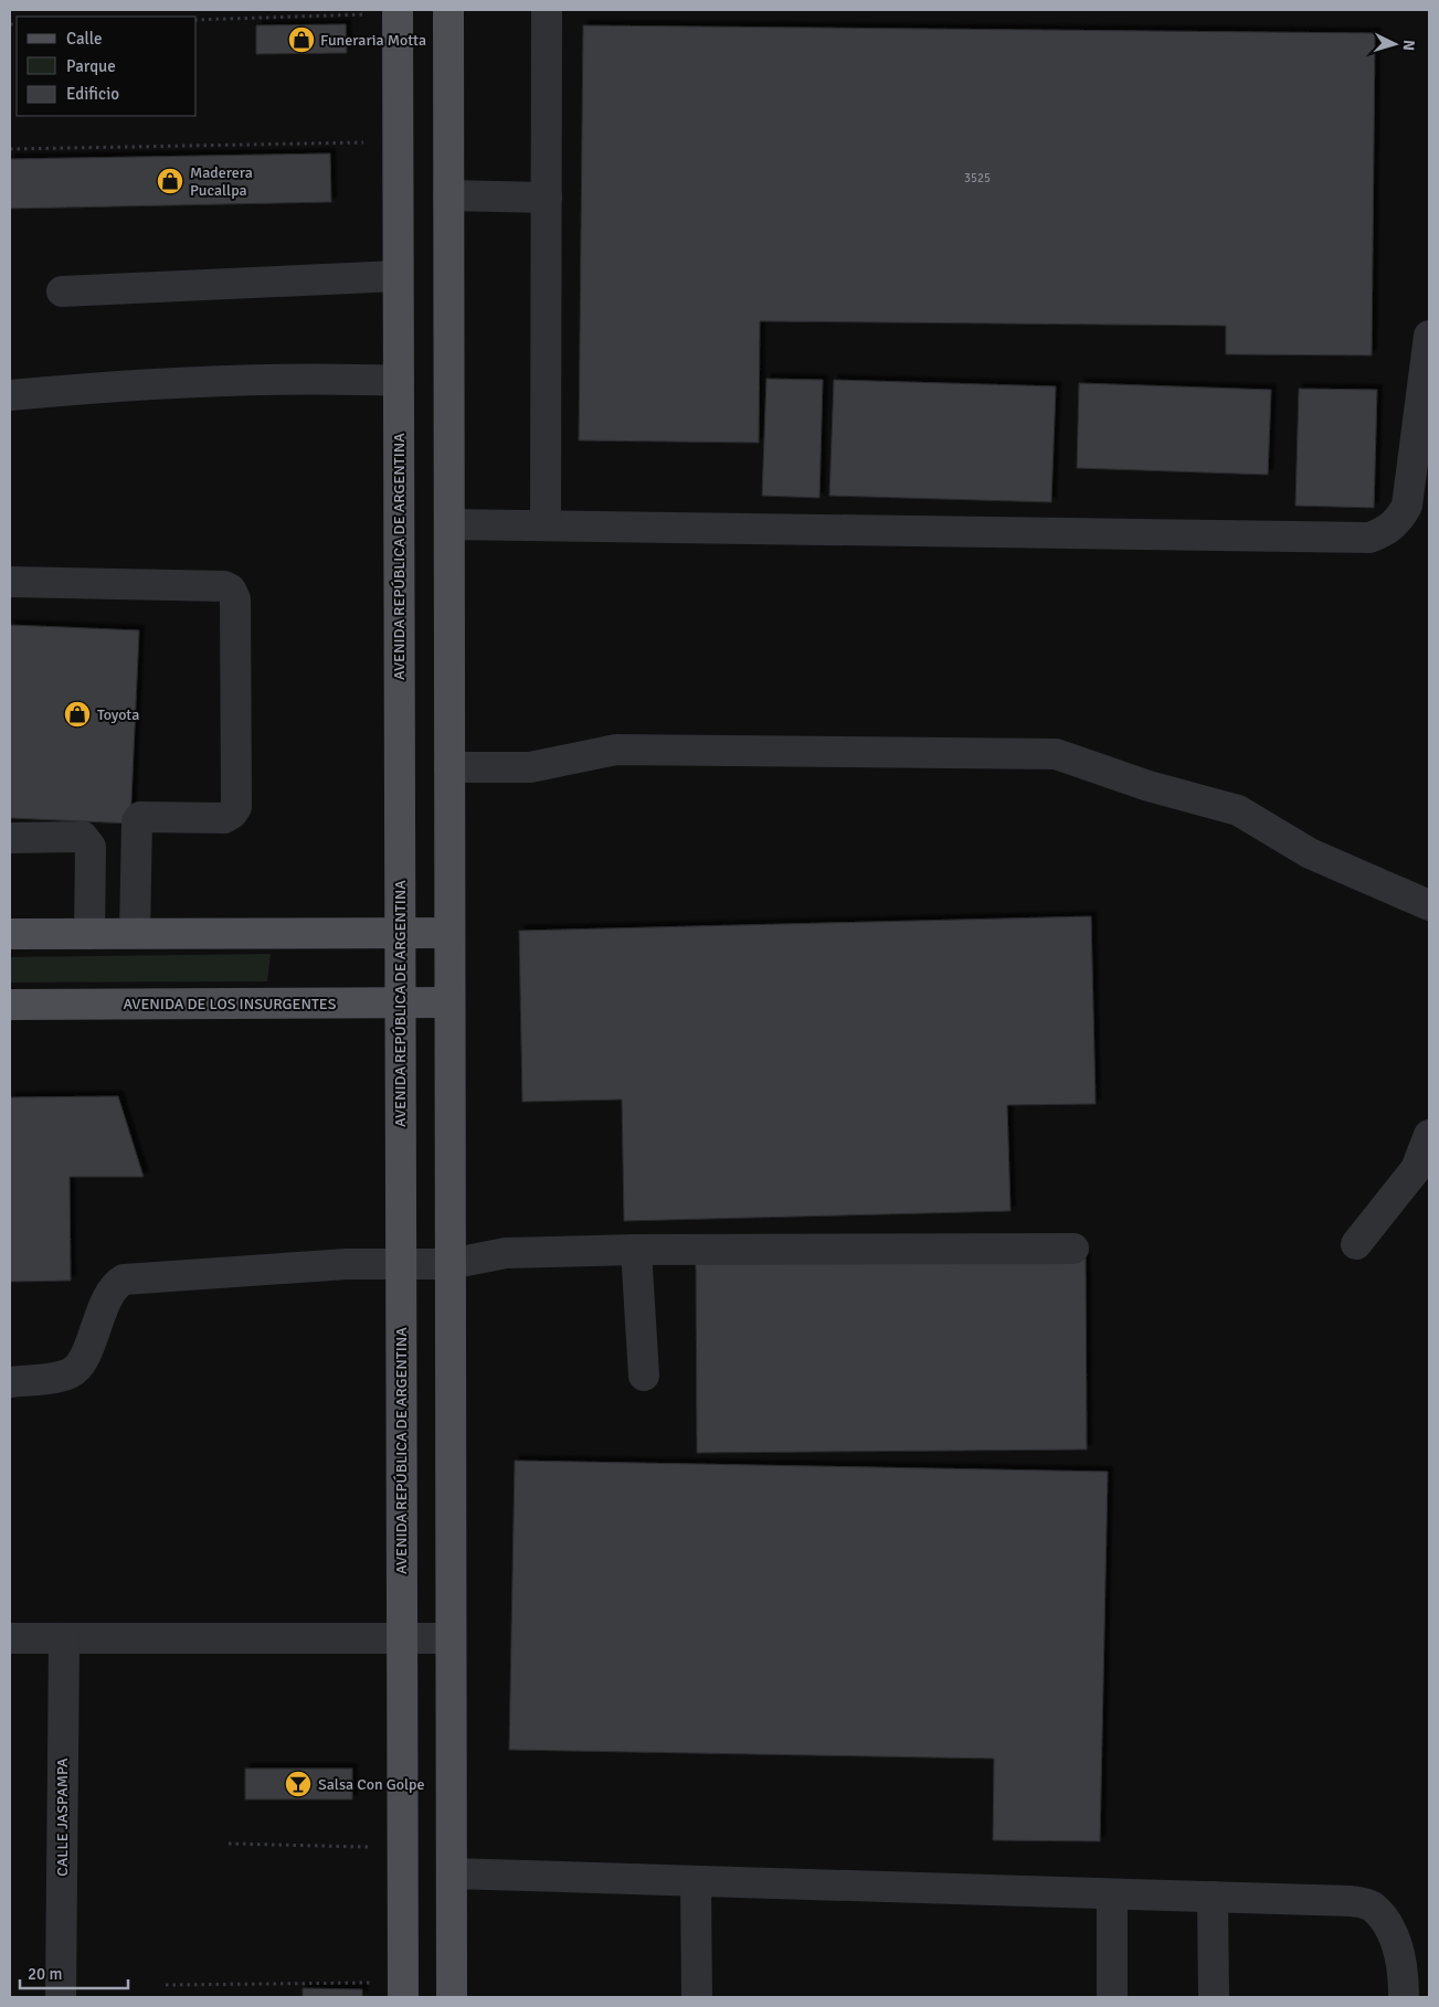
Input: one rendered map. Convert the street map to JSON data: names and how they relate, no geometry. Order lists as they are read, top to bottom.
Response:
{
  "streets": {
    "main road": ["AVENIDA REPÚBLICA DE ARGENTINA", "AVENIDA DE LOS INSURGENTES"],
    "street": ["CALLE JASPAMPA"]
  },
  "crossings": [
    ["AVENIDA REPÚBLICA DE ARGENTINA", "AVENIDA DE LOS INSURGENTES"]
  ],
  "places": {
    "shop": ["Funeraria Motta", "Maderera Pucallpa", "Toyota"],
    "bar": ["Salsa Con Golpe"]
  },
  "house_numbers": ["3525"],
  "legend": ["Calle", "Parque", "Edificio"],
  "scale_bar": "20 m",
  "north": "right"
}
